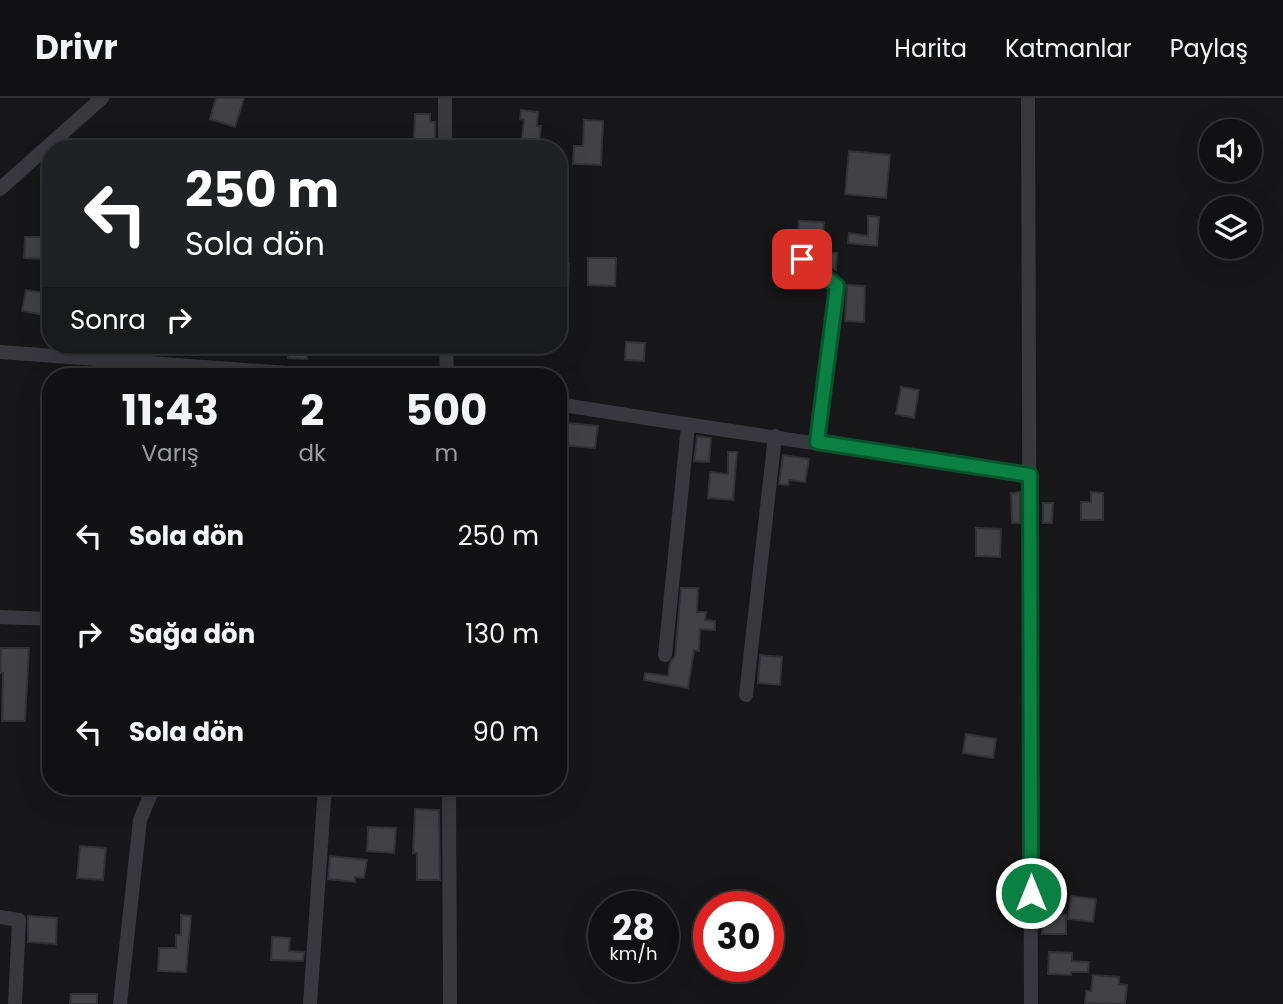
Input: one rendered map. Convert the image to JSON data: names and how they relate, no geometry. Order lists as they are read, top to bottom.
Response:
{
  "page": {
    "header": "Drivr",
    "nav": ["Harita", "Katmanlar", "Paylaş"],
    "turn": ["250 m", "Sola dön"],
    "then": "Sonra",
    "eta": [
      "11:43",
      "Varış",
      "2",
      "dk",
      "500",
      "m"
    ],
    "list": [
      {
        "name": "Sola dön",
        "value": "250 m"
      },
      {
        "name": "Sağa dön",
        "value": "130 m"
      },
      {
        "name": "Sola dön",
        "value": "90 m"
      }
    ],
    "speed": "28 km/h",
    "limit": "30"
  }
}
